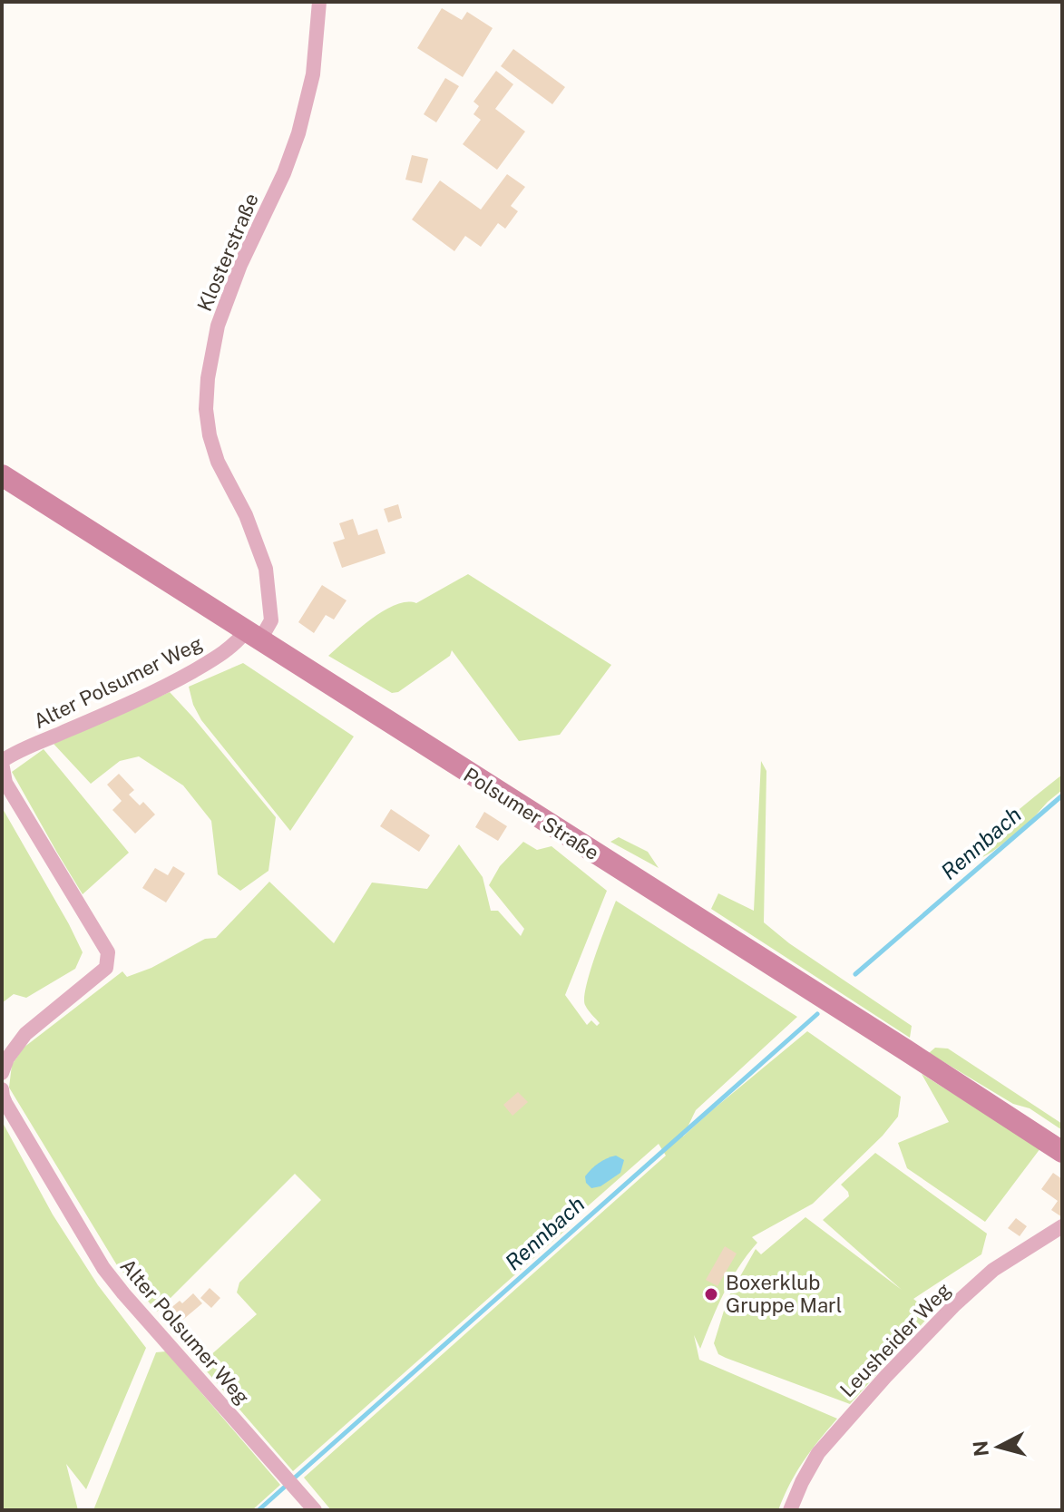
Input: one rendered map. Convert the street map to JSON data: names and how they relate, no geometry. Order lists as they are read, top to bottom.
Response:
{
  "streets": {
    "main road": ["Polsumer Straße"],
    "street": ["Klosterstraße", "Alter Polsumer Weg", "Leusheider Weg"]
  },
  "crossings": [
    ["Klosterstraße", "Alter Polsumer Weg"],
    ["Klosterstraße", "Polsumer Straße"],
    ["Alter Polsumer Weg", "Polsumer Straße"]
  ],
  "water": ["Rennbach"],
  "places": ["Boxerklub Gruppe Marl"],
  "north": "left"
}
